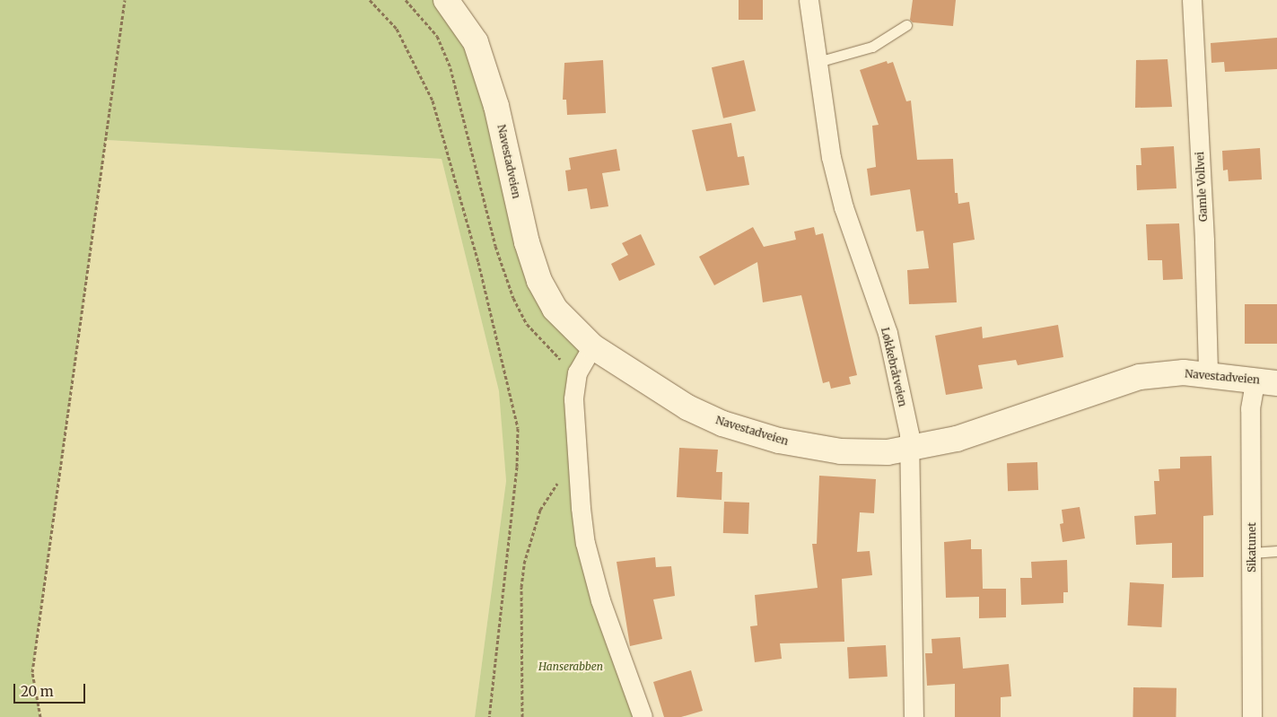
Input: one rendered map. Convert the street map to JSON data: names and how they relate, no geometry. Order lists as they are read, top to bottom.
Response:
{
  "streets": {
    "street": [
      "Navestadveien",
      "Gamle Vollvei",
      "Løkkebråtveien",
      "Sikatunet"
    ]
  },
  "crossings": [
    ["Navestadveien", "Gamle Vollvei"],
    ["Navestadveien", "Løkkebråtveien"],
    ["Navestadveien", "Sikatunet"]
  ],
  "parks": ["Hanserabben"],
  "scale_bar": "20 m"
}
